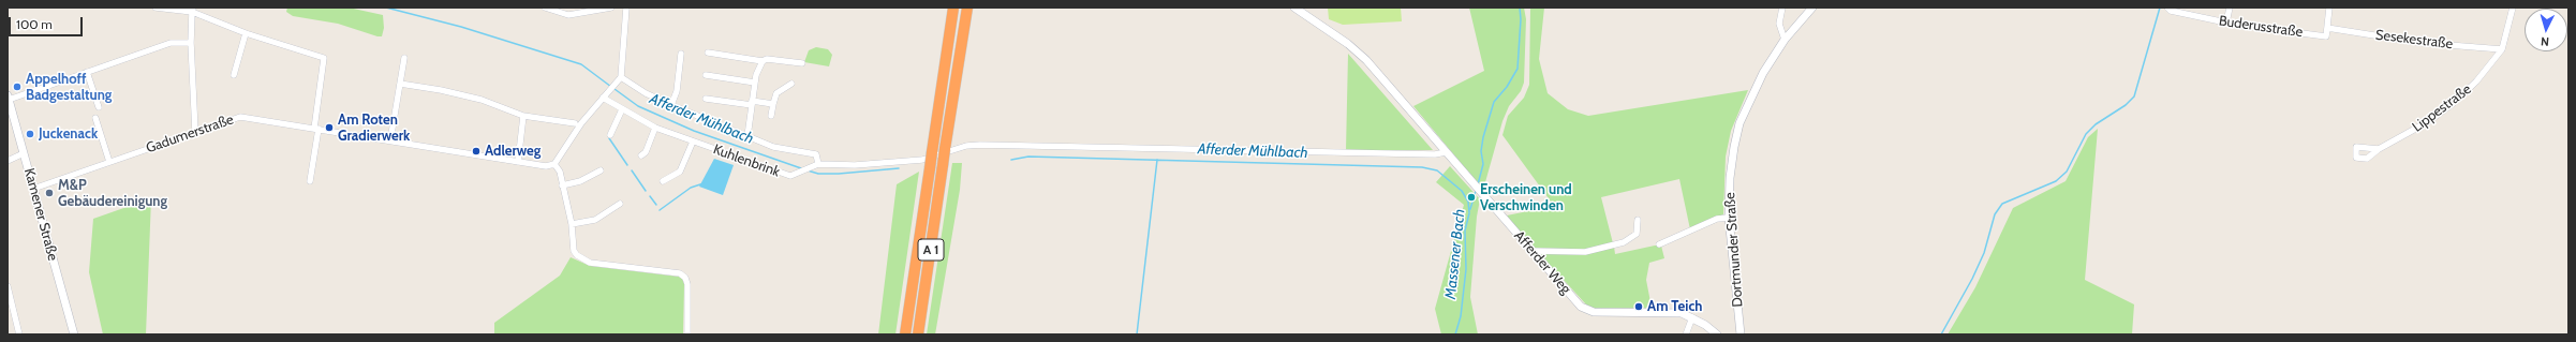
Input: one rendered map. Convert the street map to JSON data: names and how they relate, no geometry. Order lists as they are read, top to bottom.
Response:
{
  "streets": {
    "highway": ["A 1"],
    "main road": ["Kamener Straße", "Dortmunder Straße", "Afferder Weg"],
    "street": [
      "Buderusstraße",
      "Sesekestraße",
      "Lippestraße",
      "Gadumerstraße",
      "Kuhlenbrink"
    ]
  },
  "crossings": [
    ["Buderusstraße", "Sesekestraße"],
    ["Sesekestraße", "Lippestraße"],
    ["Gadumerstraße", "Kamener Straße"]
  ],
  "water": ["Afferder Mühlbach", "Massener Bach"],
  "places": [
    "Appelhoff Badgestaltung",
    "Am Roten Gradierwerk",
    "Juckenack",
    "Adlerweg",
    "M&P Gebäudereinigung",
    "Erscheinen und Verschwinden",
    "Am Teich"
  ],
  "scale_bar": "100 m",
  "north": "bottom"
}
